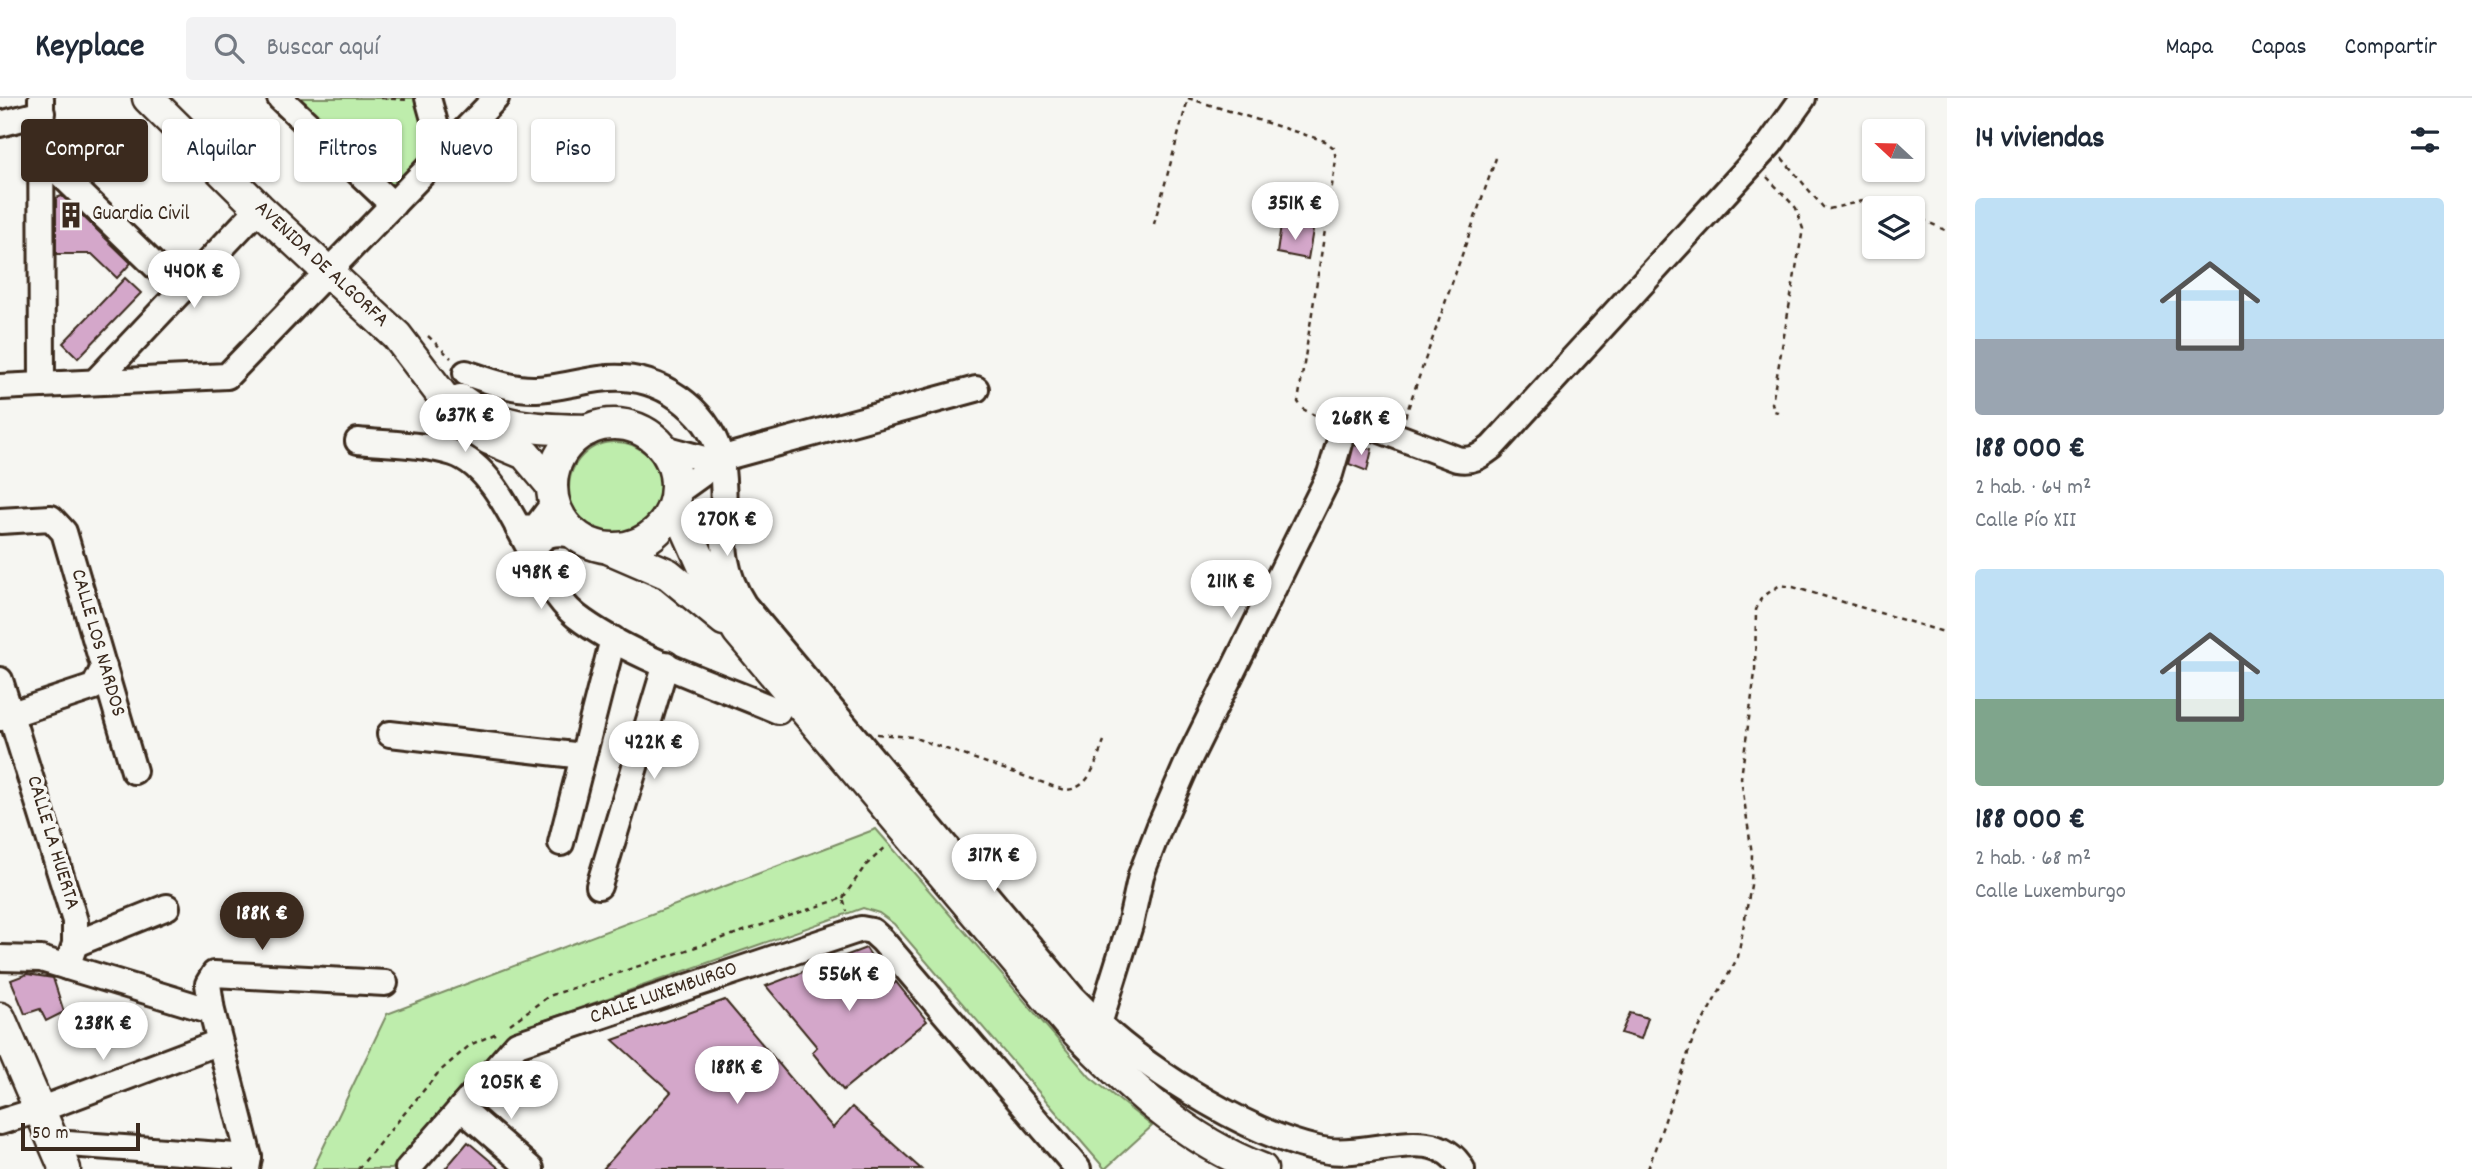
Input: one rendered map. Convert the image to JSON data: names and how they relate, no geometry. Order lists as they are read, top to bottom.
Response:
{
  "streets": {
    "main road": ["AVENIDA DE ALGORFA"],
    "street": ["CALLE LOS NARDOS", "CALLE LA HUERTA", "CALLE LUXEMBURGO"]
  },
  "places": {
    "building": ["Guardia Civil"]
  },
  "scale_bar": "50 m",
  "north": "left",
  "page": {
    "header": "Keyplace",
    "search": "Buscar aquí",
    "nav": ["Mapa", "Capas", "Compartir"],
    "heading": "14 viviendas",
    "chip": [
      "Comprar",
      "Alquilar",
      "Filtros",
      "Nuevo",
      "Piso"
    ],
    "price": [
      "351K €",
      "440K €",
      "637K €",
      "268K €",
      "270K €",
      "498K €",
      "211K €",
      "422K €",
      "317K €",
      "188K €",
      "556K €",
      "238K €",
      "188K €",
      "205K €"
    ],
    "list": [
      {
        "name": "188 000 €",
        "note": "2 hab. · 64 m² · Calle Pío XII"
      },
      {
        "name": "188 000 €",
        "note": "2 hab. · 68 m² · Calle Luxemburgo"
      }
    ],
    "scale": "50 m"
  }
}
